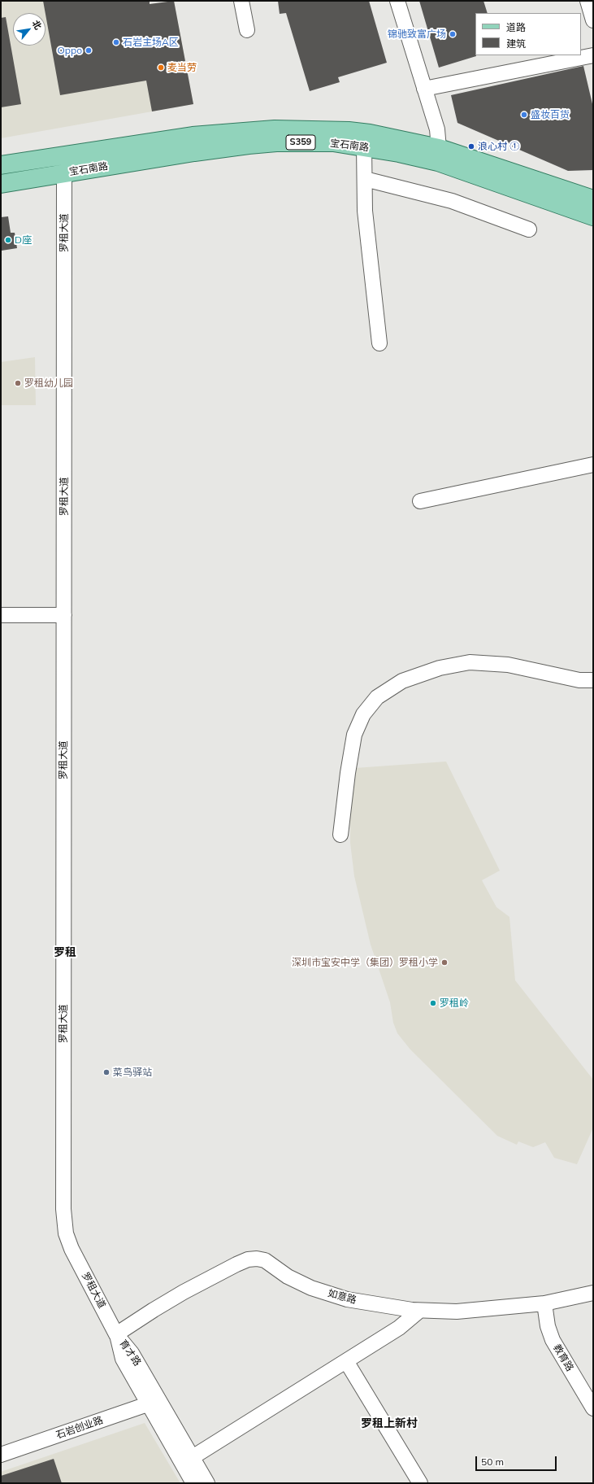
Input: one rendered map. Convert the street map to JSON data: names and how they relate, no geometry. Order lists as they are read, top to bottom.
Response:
{
  "streets": {
    "main road": ["S359", "宝石南路"],
    "street": [
      "罗租大道",
      "如意路",
      "育才路",
      "教育路",
      "石岩创业路"
    ]
  },
  "crossings": [
    ["宝石南路", "罗租大道"],
    ["罗租大道", "如意路"],
    ["罗租大道", "育才路"],
    ["如意路", "育才路"],
    ["如意路", "教育路"],
    ["育才路", "石岩创业路"]
  ],
  "districts": ["罗租", "罗租上新村"],
  "places": [
    "锦驰致富广场",
    "石岩主场A区",
    "Oppo",
    "麦当劳",
    "盛妆百货",
    "浪心村 ①",
    "D座",
    "罗租幼儿园",
    "深圳市宝安中学（集团）罗租小学",
    "罗租岭",
    "菜鸟驿站"
  ],
  "legend": ["道路", "建筑"],
  "scale_bar": "50 m",
  "north": "top right"
}
